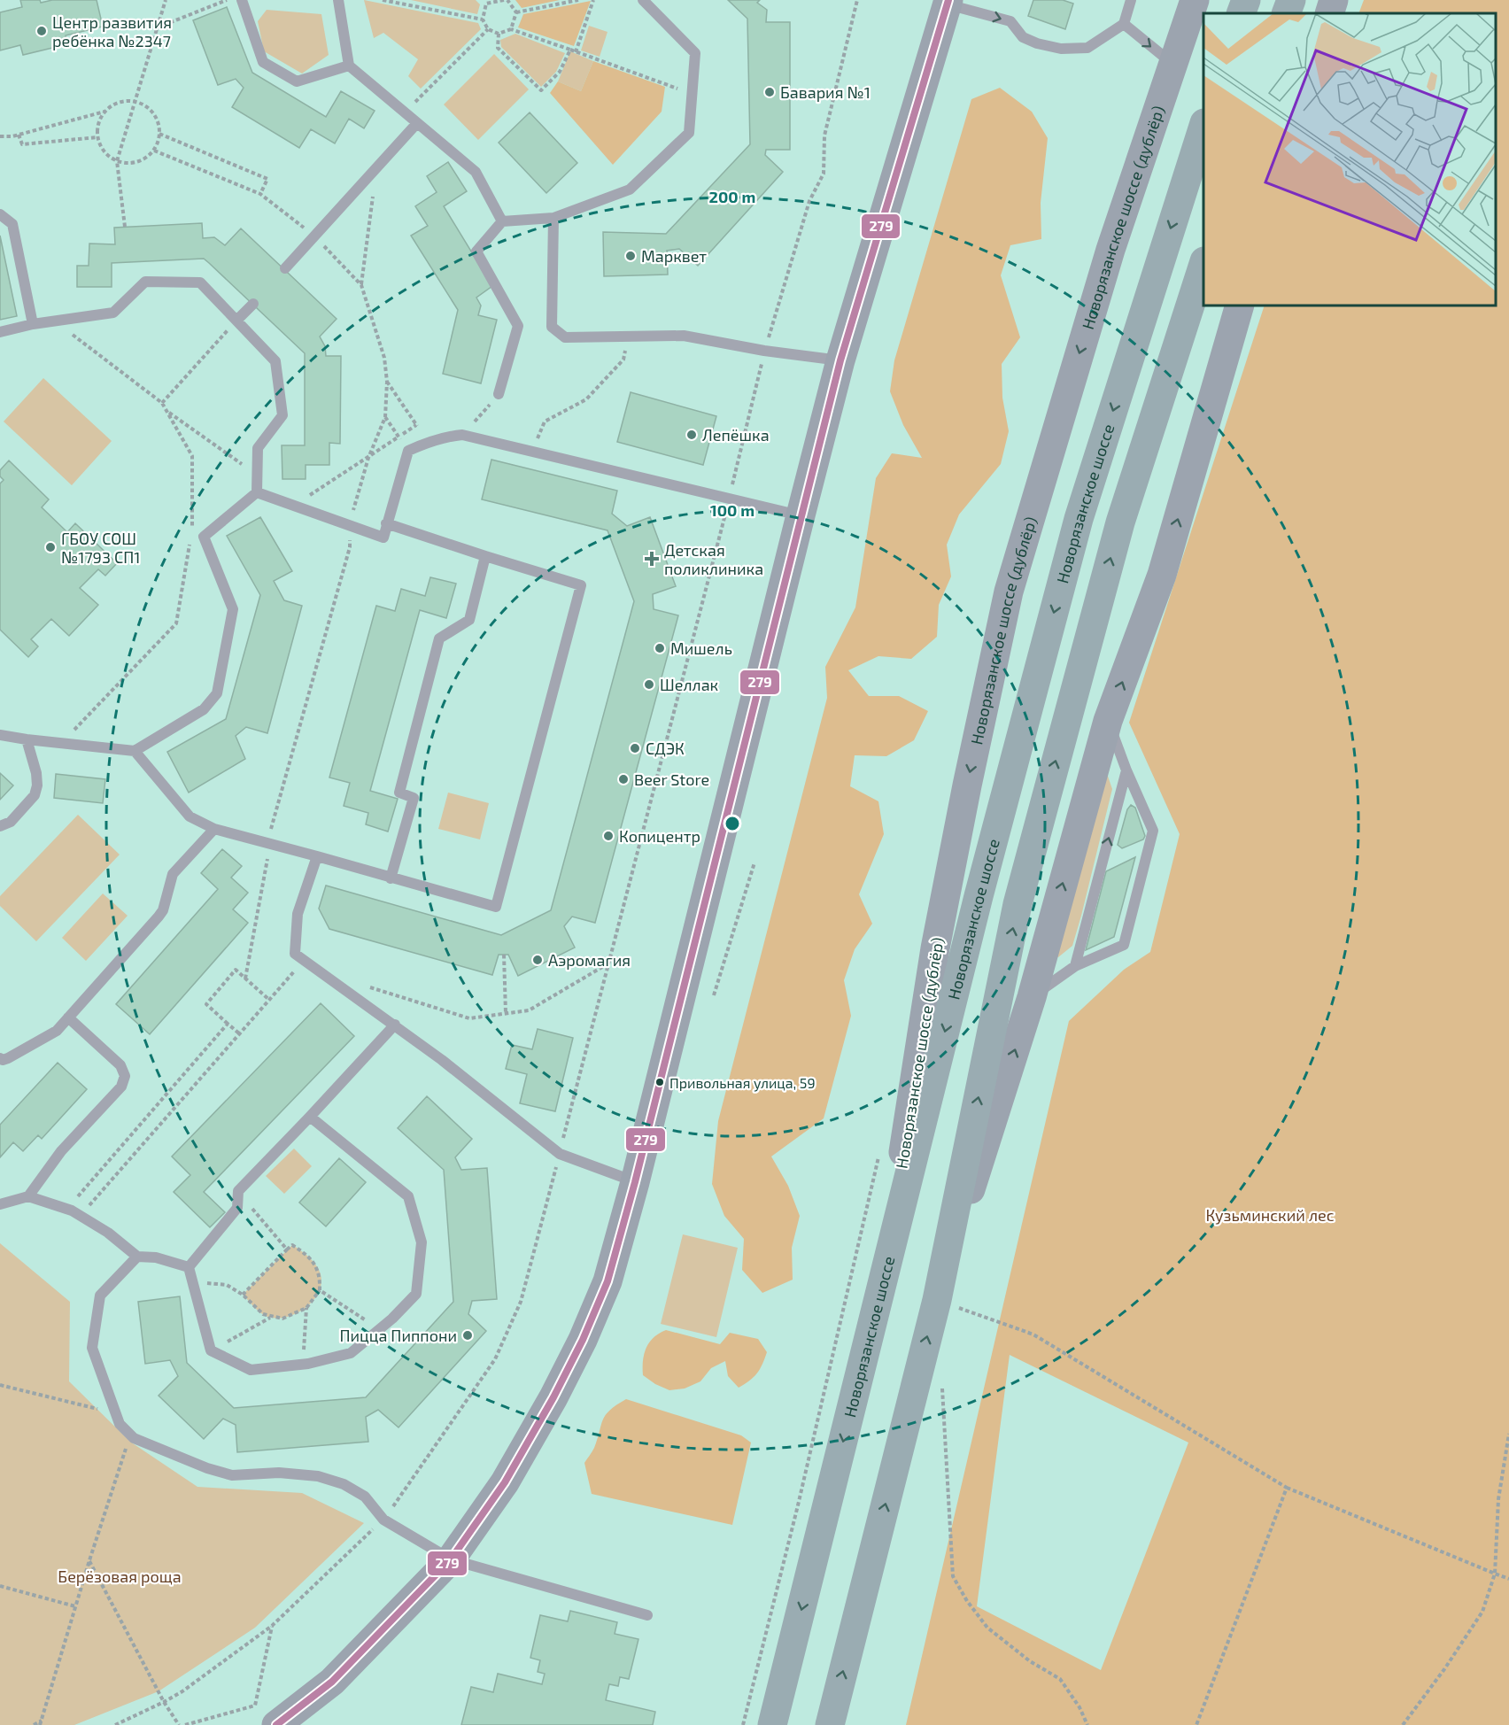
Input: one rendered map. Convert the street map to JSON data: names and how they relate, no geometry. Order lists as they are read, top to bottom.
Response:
{
  "streets": {
    "highway": ["Новорязанское шоссе"],
    "main road": ["Новорязанское шоссе (дублёр)"]
  },
  "crossings": [
    ["Новорязанское шоссе (дублёр)", "Новорязанское шоссе"]
  ],
  "parks": ["Кузьминский лес", "Берёзовая роща"],
  "places": {
    "other": [
      "Центр развития ребёнка №2347",
      "Бавария №1",
      "Марквет",
      "Лепёшка",
      "ГБОУ СОШ №1793 СП1",
      "Мишель",
      "Шеллак",
      "СДЭК",
      "Beer Store",
      "Копицентр",
      "Аэромагия",
      "Привольная улица, 59",
      "Пицца Пиппони"
    ],
    "health": ["Детская поликлиника"]
  },
  "lines": ["transit line 279"],
  "rings": ["200 m", "100 m"]
}
